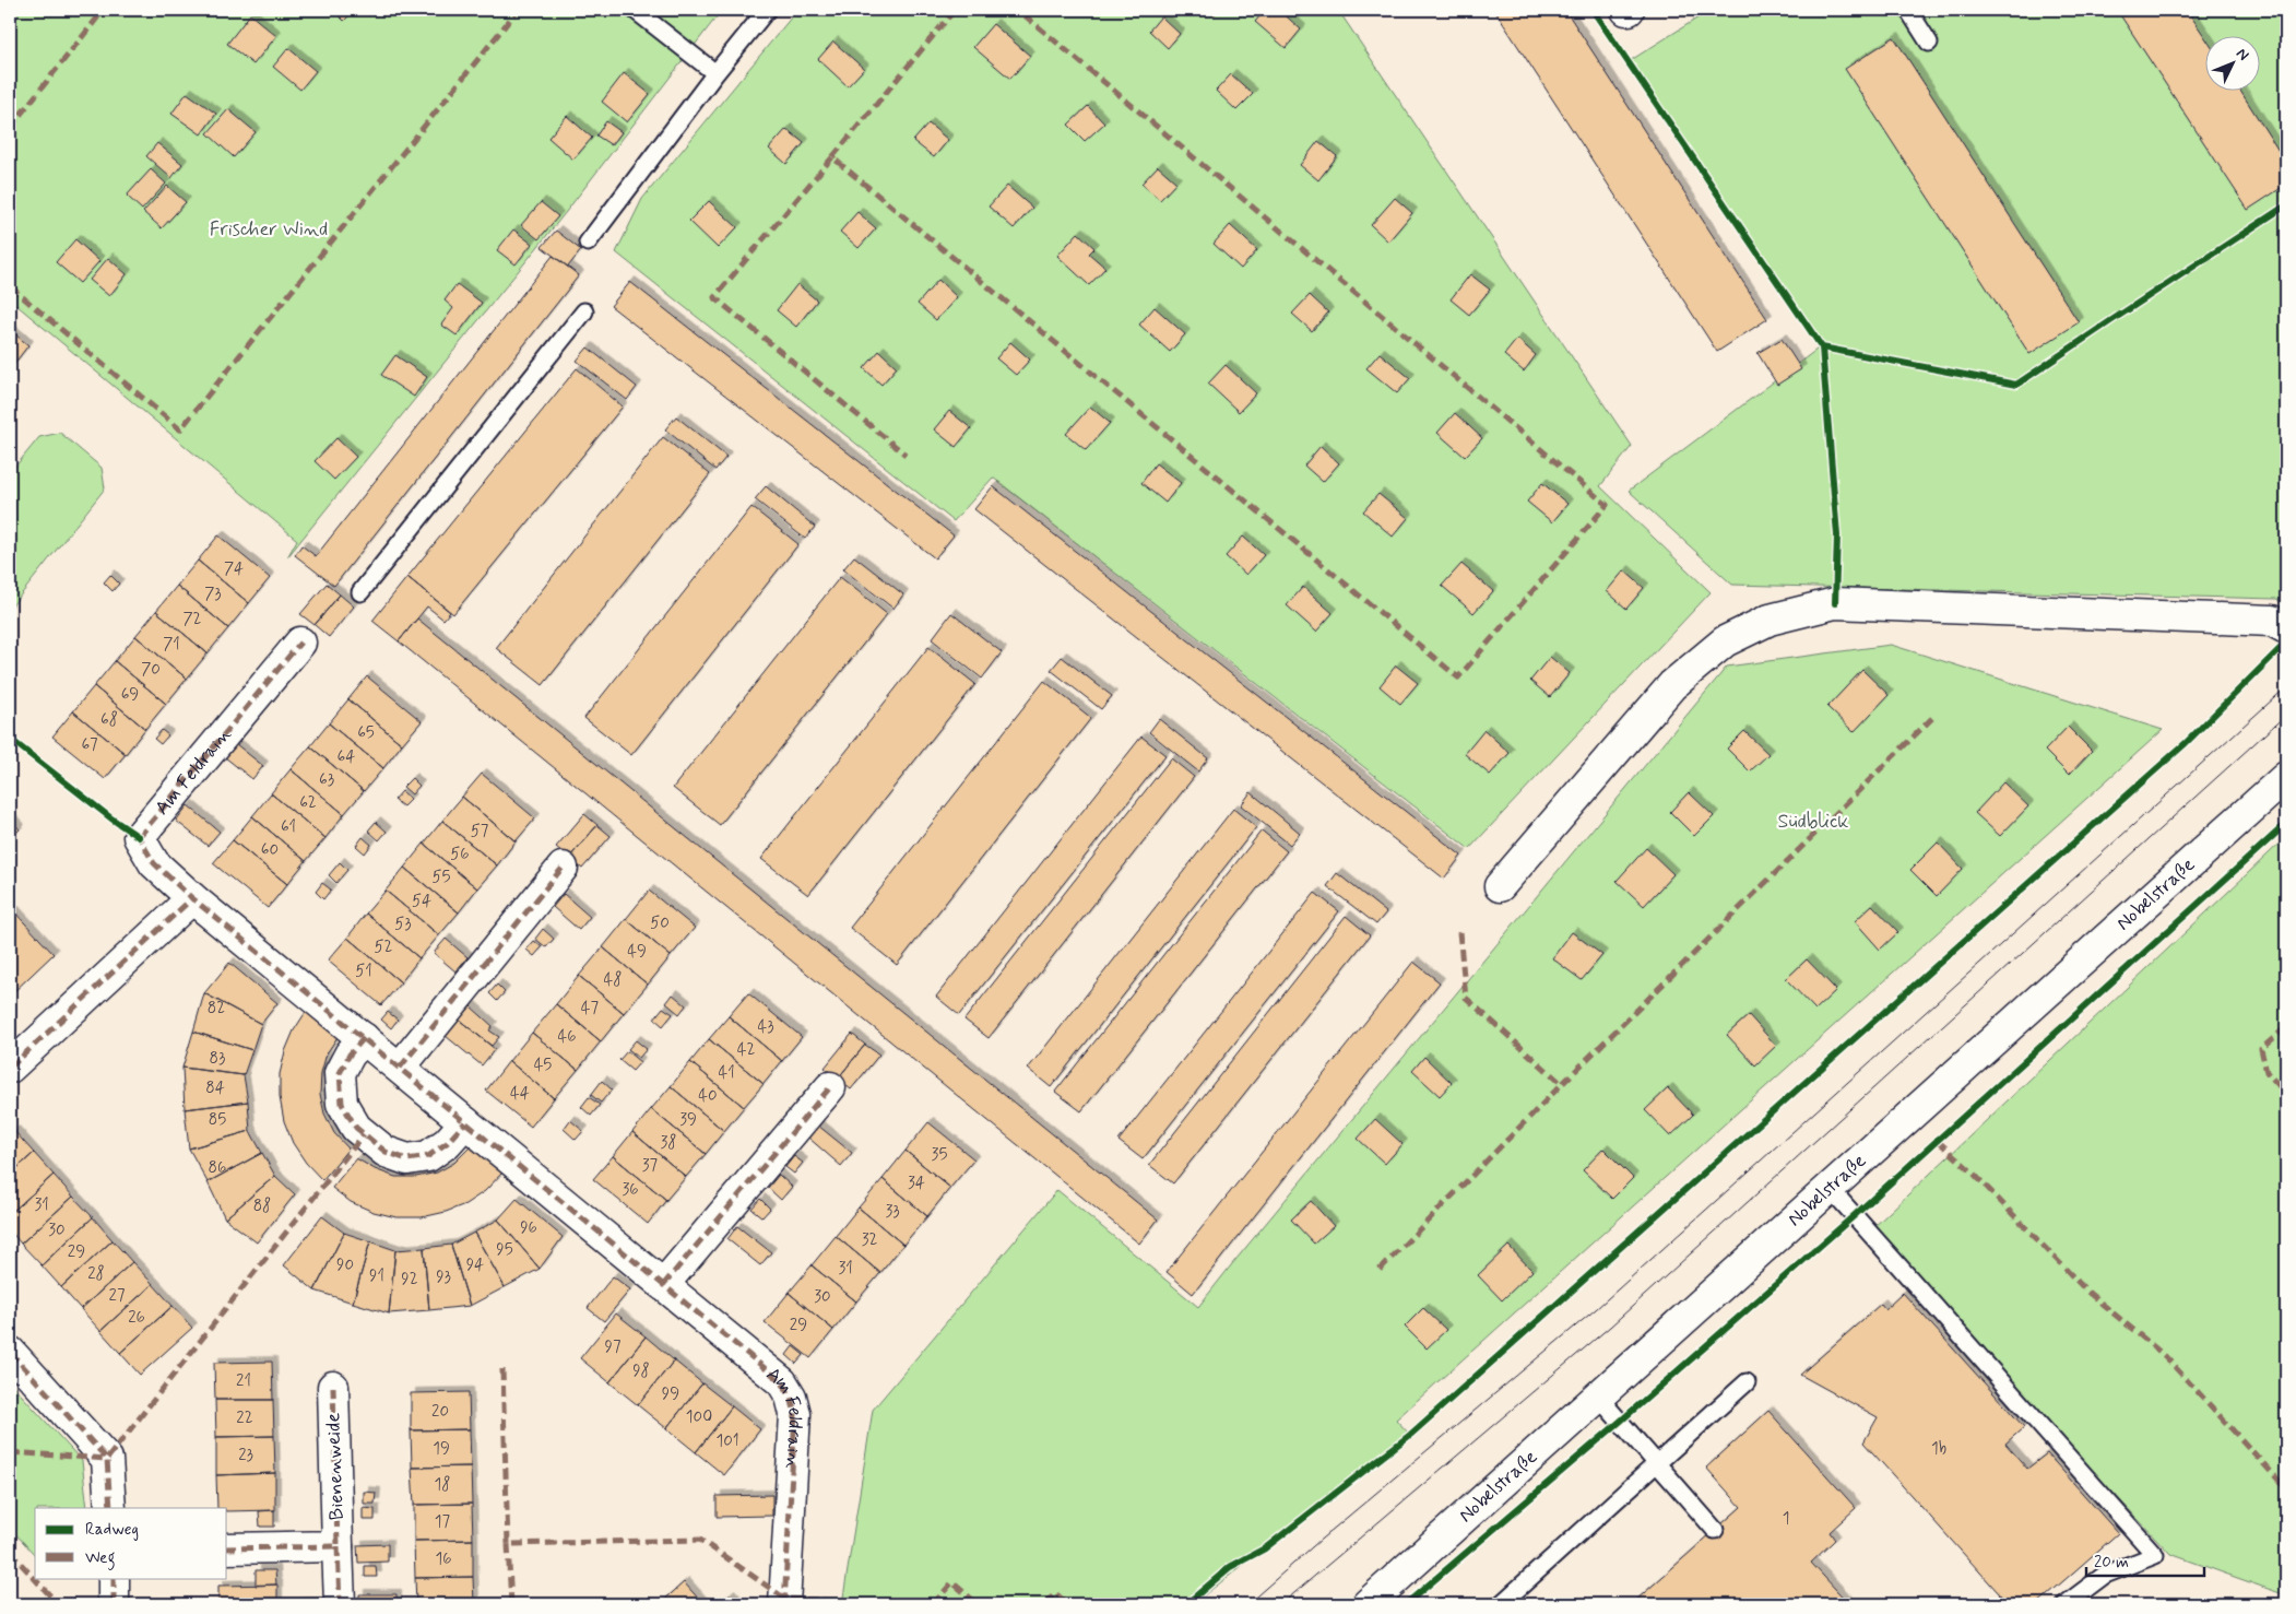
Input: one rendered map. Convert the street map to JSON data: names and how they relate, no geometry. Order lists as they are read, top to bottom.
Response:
{
  "streets": {
    "street": ["Am Feldrain", "Nobelstraße", "Bienenweide"]
  },
  "parks": ["Frischer Wind", "Südblick"],
  "house_numbers": [
    "74",
    "73",
    "72",
    "71",
    "70",
    "69",
    "68",
    "65",
    "67",
    "64",
    "63",
    "62",
    "61",
    "57",
    "60",
    "56",
    "55",
    "54",
    "50",
    "53",
    "52",
    "49",
    "51",
    "48",
    "82",
    "47",
    "43",
    "46",
    "42",
    "83",
    "45",
    "41",
    "84",
    "44",
    "40",
    "85",
    "39",
    "38",
    "35",
    "37",
    "86",
    "34",
    "36",
    "31",
    "88",
    "33",
    "96",
    "30",
    "32",
    "95",
    "29",
    "90",
    "94",
    "31",
    "28",
    "91",
    "93",
    "92",
    "27",
    "30",
    "26",
    "29",
    "97",
    "98",
    "21",
    "99",
    "20",
    "100",
    "22",
    "101",
    "19",
    "1b",
    "23",
    "18",
    "1",
    "17",
    "16"
  ],
  "legend": ["Radweg", "Weg"],
  "scale_bar": "20 m",
  "north": "top right"
}
